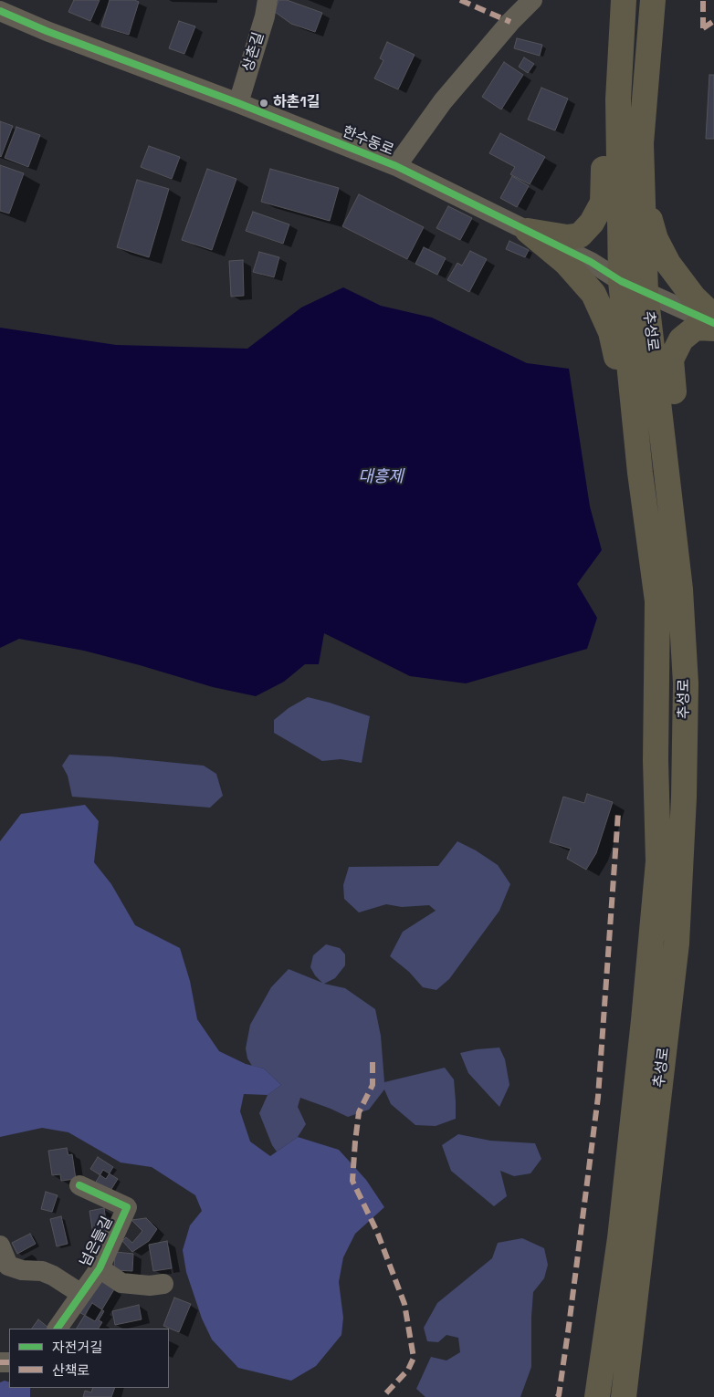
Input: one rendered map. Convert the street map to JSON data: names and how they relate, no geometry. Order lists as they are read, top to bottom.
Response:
{
  "streets": {
    "main road": ["추성로"],
    "street": ["상촌길", "한수동로", "넘은들길"]
  },
  "crossings": [
    ["상촌길", "한수동로"],
    ["한수동로", "추성로"]
  ],
  "water": ["대흥제"],
  "places": ["하촌1길"],
  "legend": ["자전거길", "산책로"]
}
